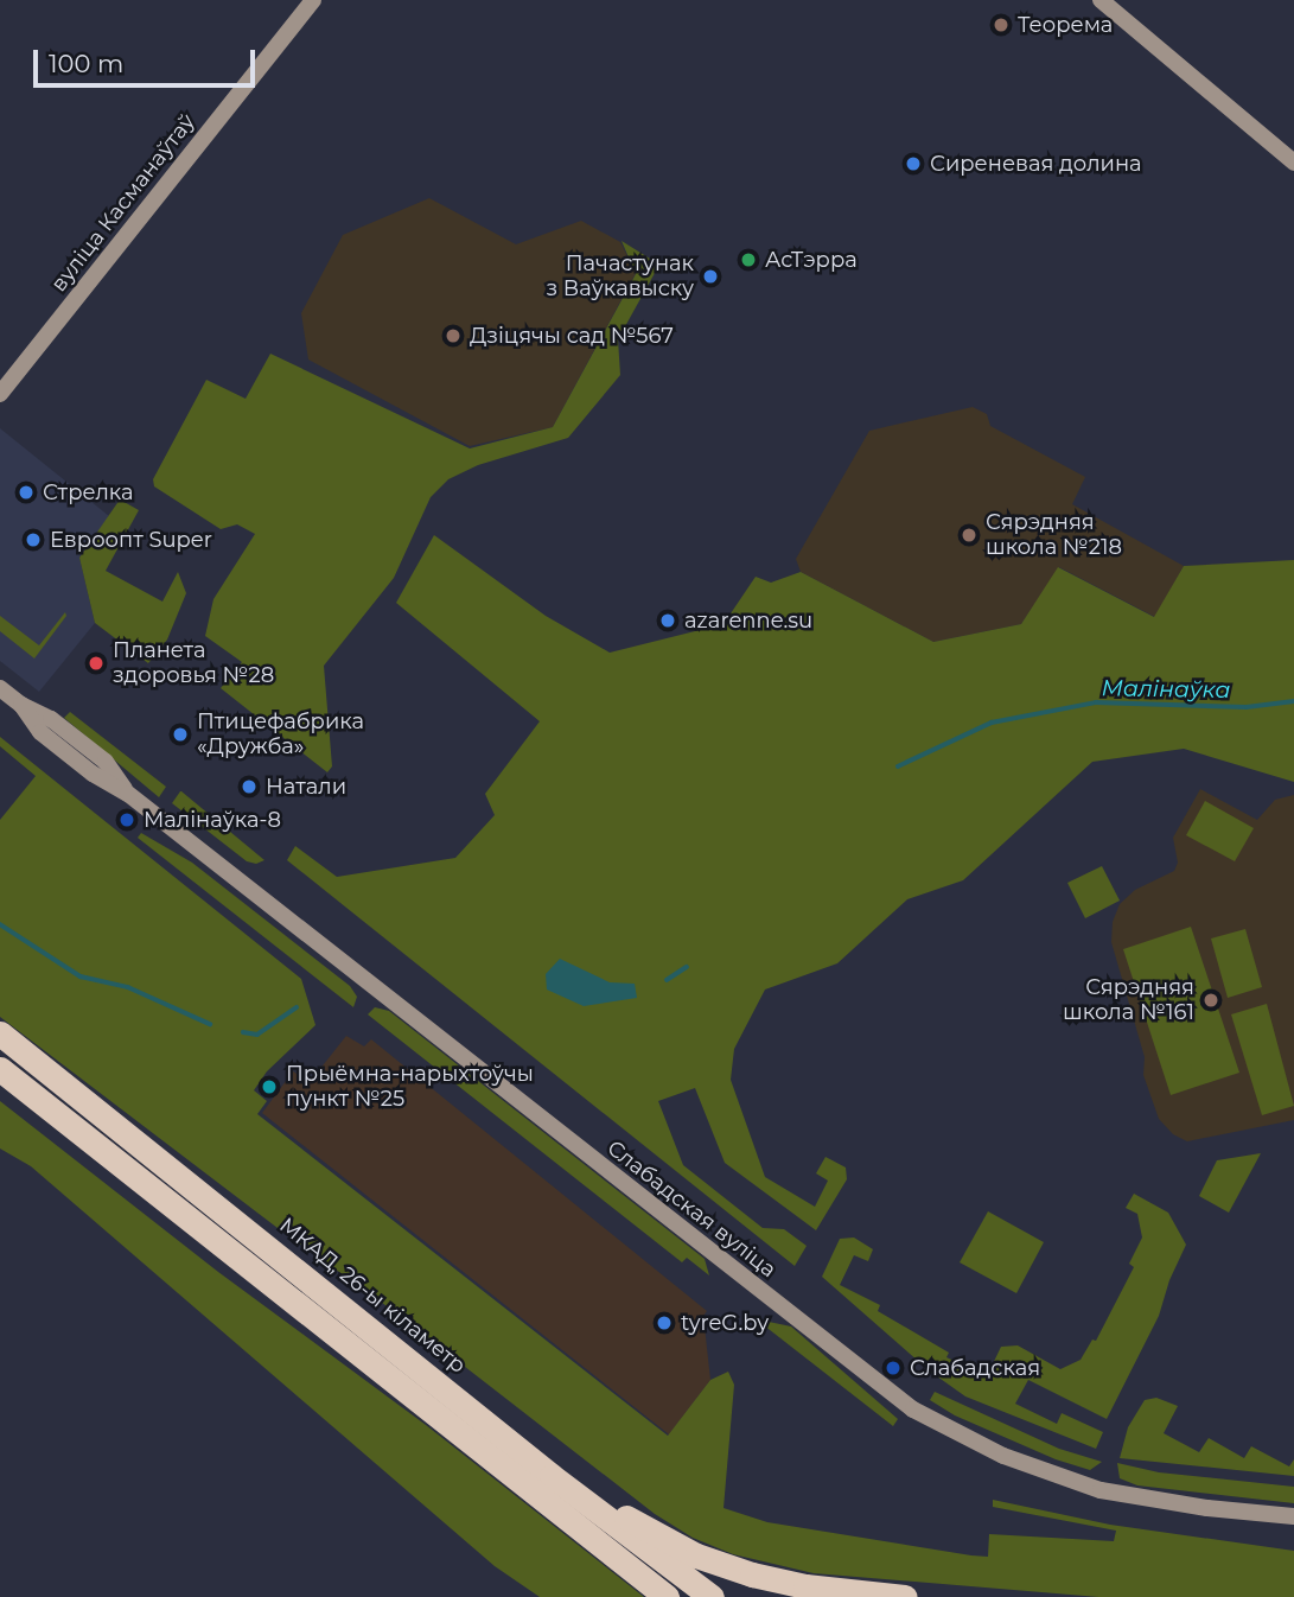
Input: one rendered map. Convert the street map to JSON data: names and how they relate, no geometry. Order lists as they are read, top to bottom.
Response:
{
  "streets": {
    "highway": ["МКАД, 26-ы кіламетр"],
    "main road": ["вуліца Касманаўтаў", "Слабадская вуліца"]
  },
  "water": ["Малінаўка"],
  "places": [
    "Теорема",
    "Сиреневая долина",
    "АсТэрра",
    "Пачастунак з Ваўкавыску",
    "Дзіцячы сад №567",
    "Стрелка",
    "Сярэдняя школа №218",
    "Евроопт Super",
    "azarenne.su",
    "Планета здоровья №28",
    "Птицефабрика «Дружба»",
    "Натали",
    "Малінаўка-8",
    "Сярэдняя школа №161",
    "Прыёмна-нарыхтоўчы пункт №25",
    "tyreG.by",
    "Слабадская"
  ],
  "scale_bar": "100 m"
}
